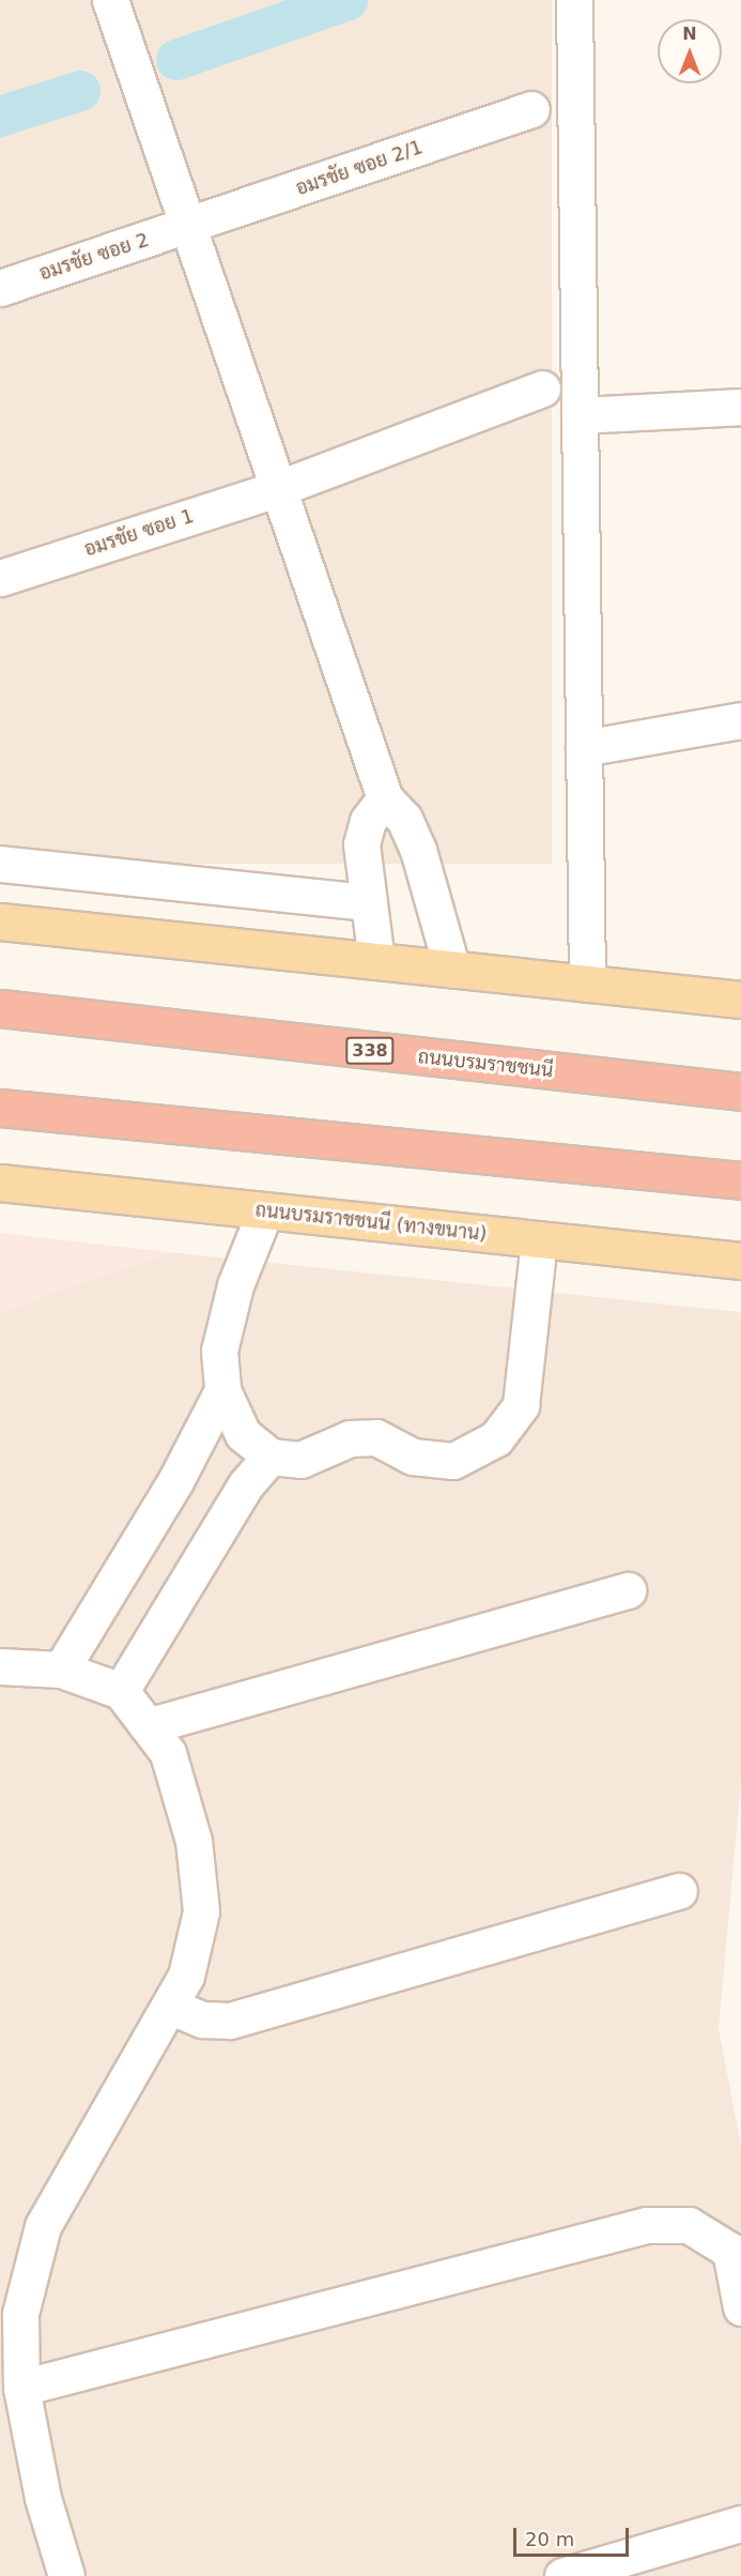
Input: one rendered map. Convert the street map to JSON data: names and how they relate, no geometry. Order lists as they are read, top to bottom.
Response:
{
  "streets": {
    "highway": ["338", "ถนนบรมราชชนนี"],
    "main road": ["ถนนบรมราชชนนี (ทางขนาน)"],
    "street": ["อมรชัย ซอย 2/1", "อมรชัย ซอย 2", "อมรชัย ซอย 1"]
  },
  "crossings": [
    ["อมรชัย ซอย 2/1", "อมรชัย ซอย 2"]
  ],
  "scale_bar": "20 m",
  "north": "top"
}
